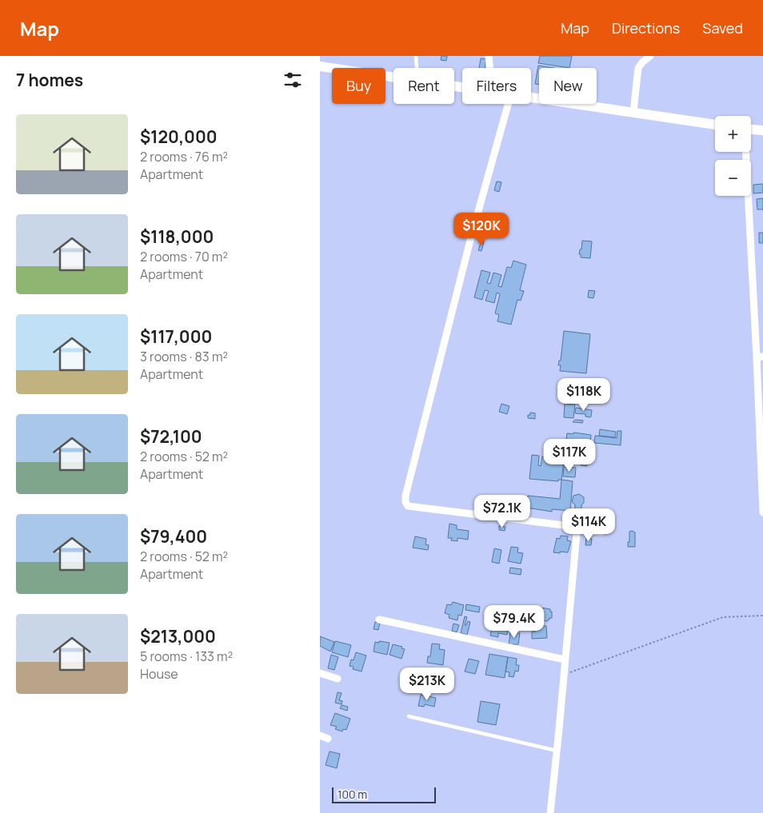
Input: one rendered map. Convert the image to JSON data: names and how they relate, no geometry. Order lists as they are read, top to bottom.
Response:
{
  "scale_bar": "100 m",
  "page": {
    "header": "Map",
    "nav": ["Map", "Directions", "Saved"],
    "heading": "7 homes",
    "chip": [
      "Buy",
      "Rent",
      "Filters",
      "New"
    ],
    "list": [
      {
        "name": "$120,000",
        "note": "2 rooms · 76 m² · Apartment"
      },
      {
        "name": "$118,000",
        "note": "2 rooms · 70 m² · Apartment"
      },
      {
        "name": "$117,000",
        "note": "3 rooms · 83 m² · Apartment"
      },
      {
        "name": "$72,100",
        "note": "2 rooms · 52 m² · Apartment"
      },
      {
        "name": "$79,400",
        "note": "2 rooms · 52 m² · Apartment"
      },
      {
        "name": "$213,000",
        "note": "5 rooms · 133 m² · House"
      }
    ],
    "map_buttons": ["+", "−"],
    "price": [
      "$120K",
      "$118K",
      "$117K",
      "$72.1K",
      "$114K",
      "$79.4K",
      "$213K"
    ],
    "scale": "100 m"
  }
}
